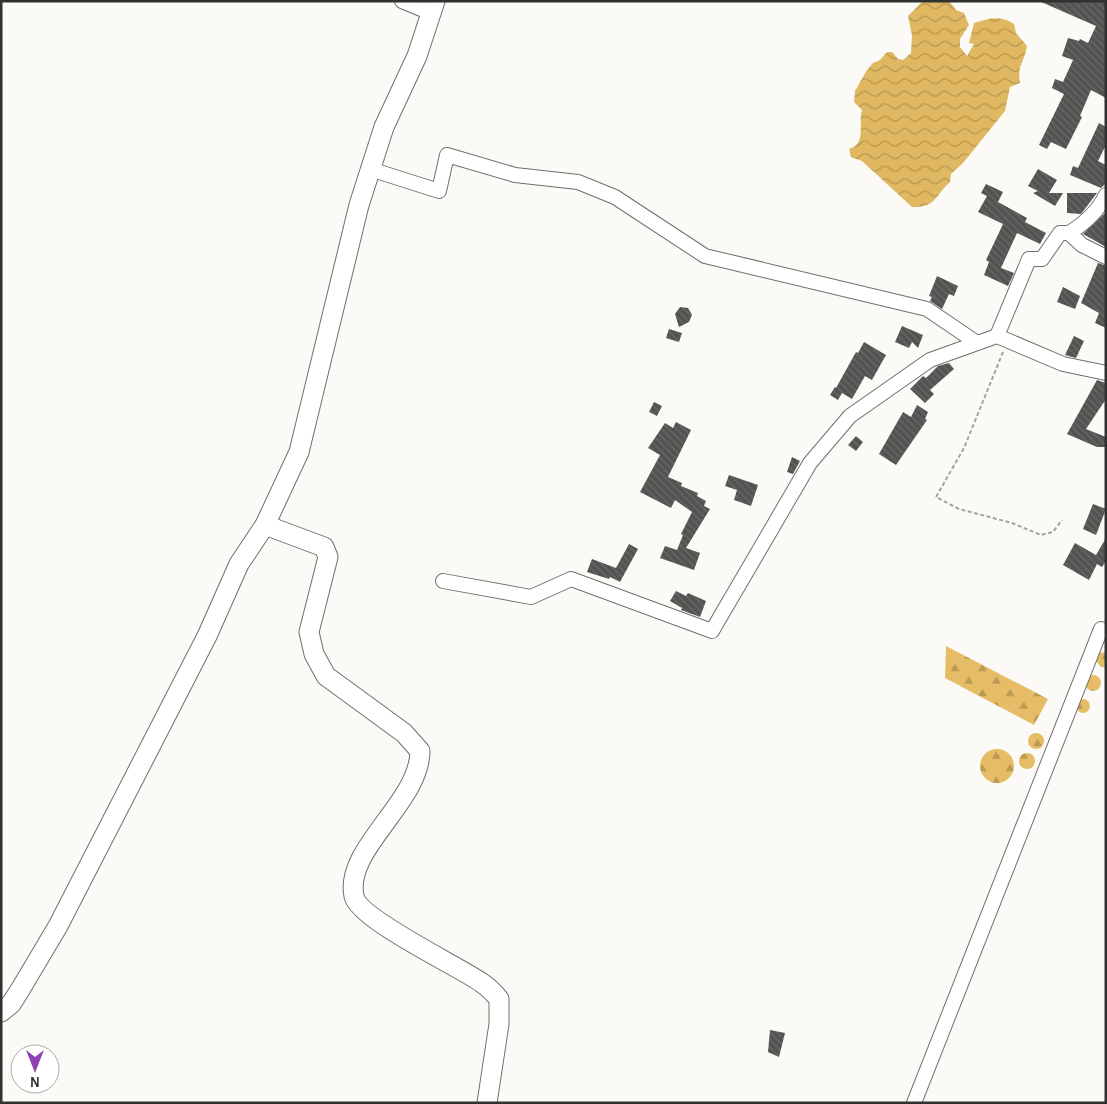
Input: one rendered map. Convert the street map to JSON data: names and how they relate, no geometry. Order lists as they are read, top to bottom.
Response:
{
  "north": "bottom"
}
